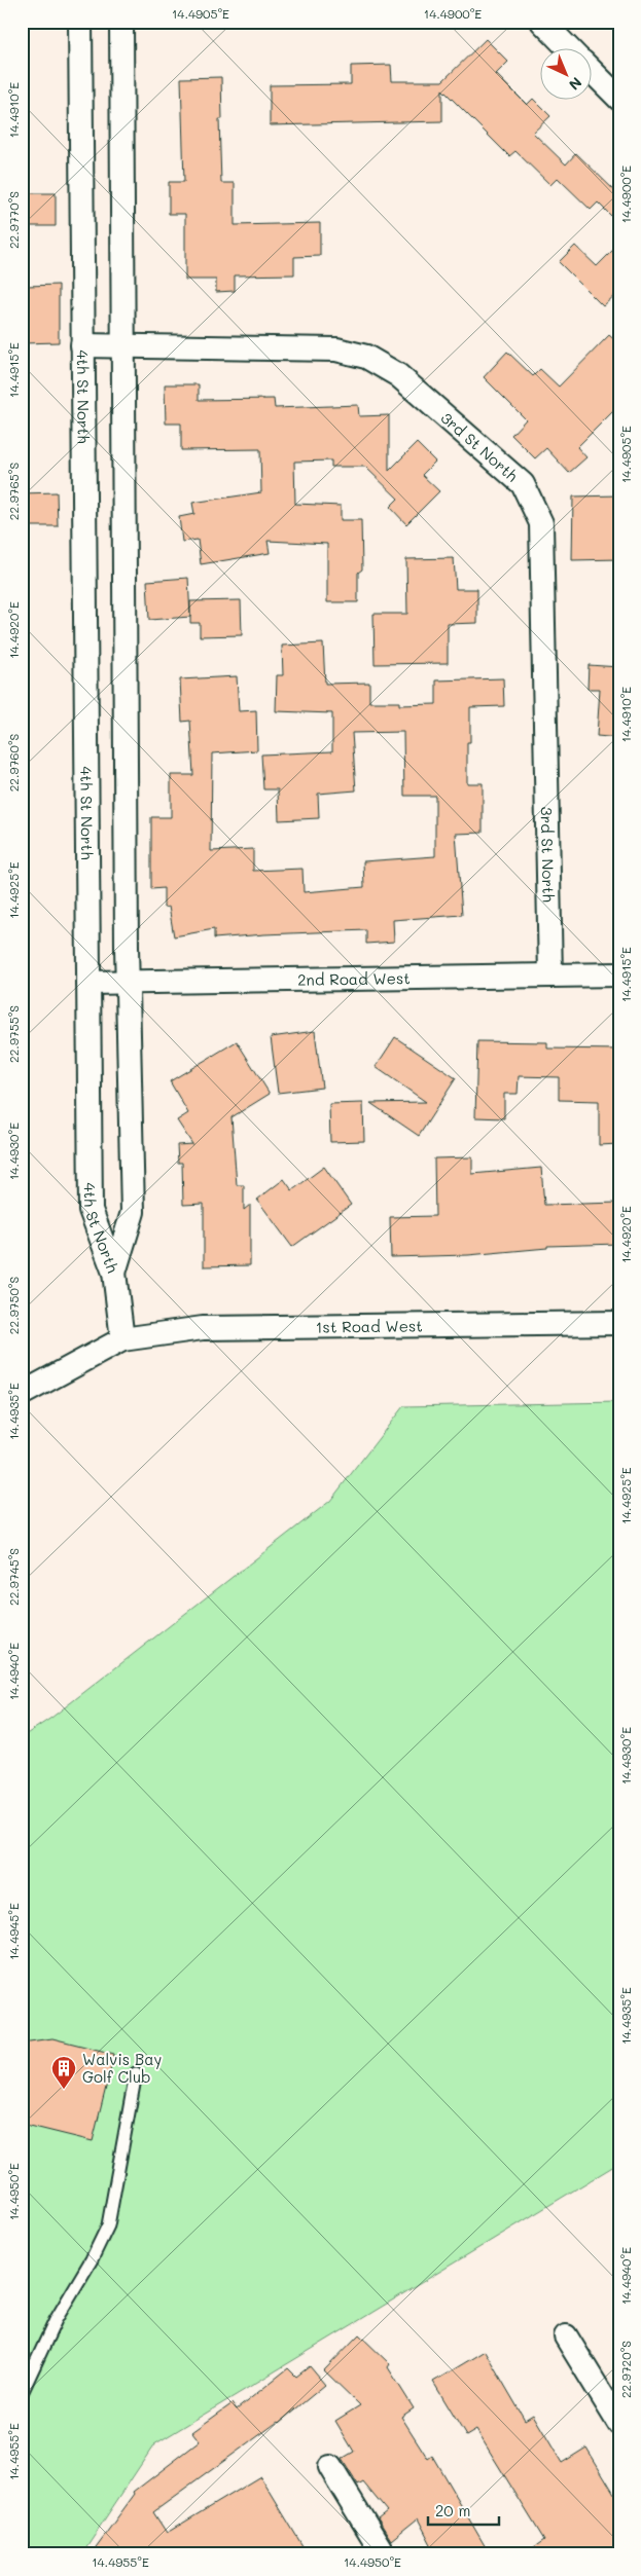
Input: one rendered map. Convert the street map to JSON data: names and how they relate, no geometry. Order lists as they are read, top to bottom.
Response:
{
  "streets": {
    "street": [
      "4th St North",
      "3rd St North",
      "2nd Road West",
      "1st Road West"
    ]
  },
  "crossings": [
    ["4th St North", "3rd St North"],
    ["4th St North", "2nd Road West"],
    ["3rd St North", "2nd Road West"]
  ],
  "places": {
    "building": ["Walvis Bay Golf Club"]
  },
  "scale_bar": "20 m",
  "north": "bottom right",
  "coordinates": [
    "14.4905°E",
    "14.4900°E",
    "14.4910°E",
    "22.9770°S",
    "14.4915°E",
    "22.9765°S",
    "14.4920°E",
    "22.9760°S",
    "14.4925°E",
    "22.9755°S",
    "14.4930°E",
    "22.9750°S",
    "14.4935°E",
    "22.9745°S",
    "14.4940°E",
    "14.4945°E",
    "14.4950°E",
    "22.9720°S",
    "14.4955°E"
  ]
}
